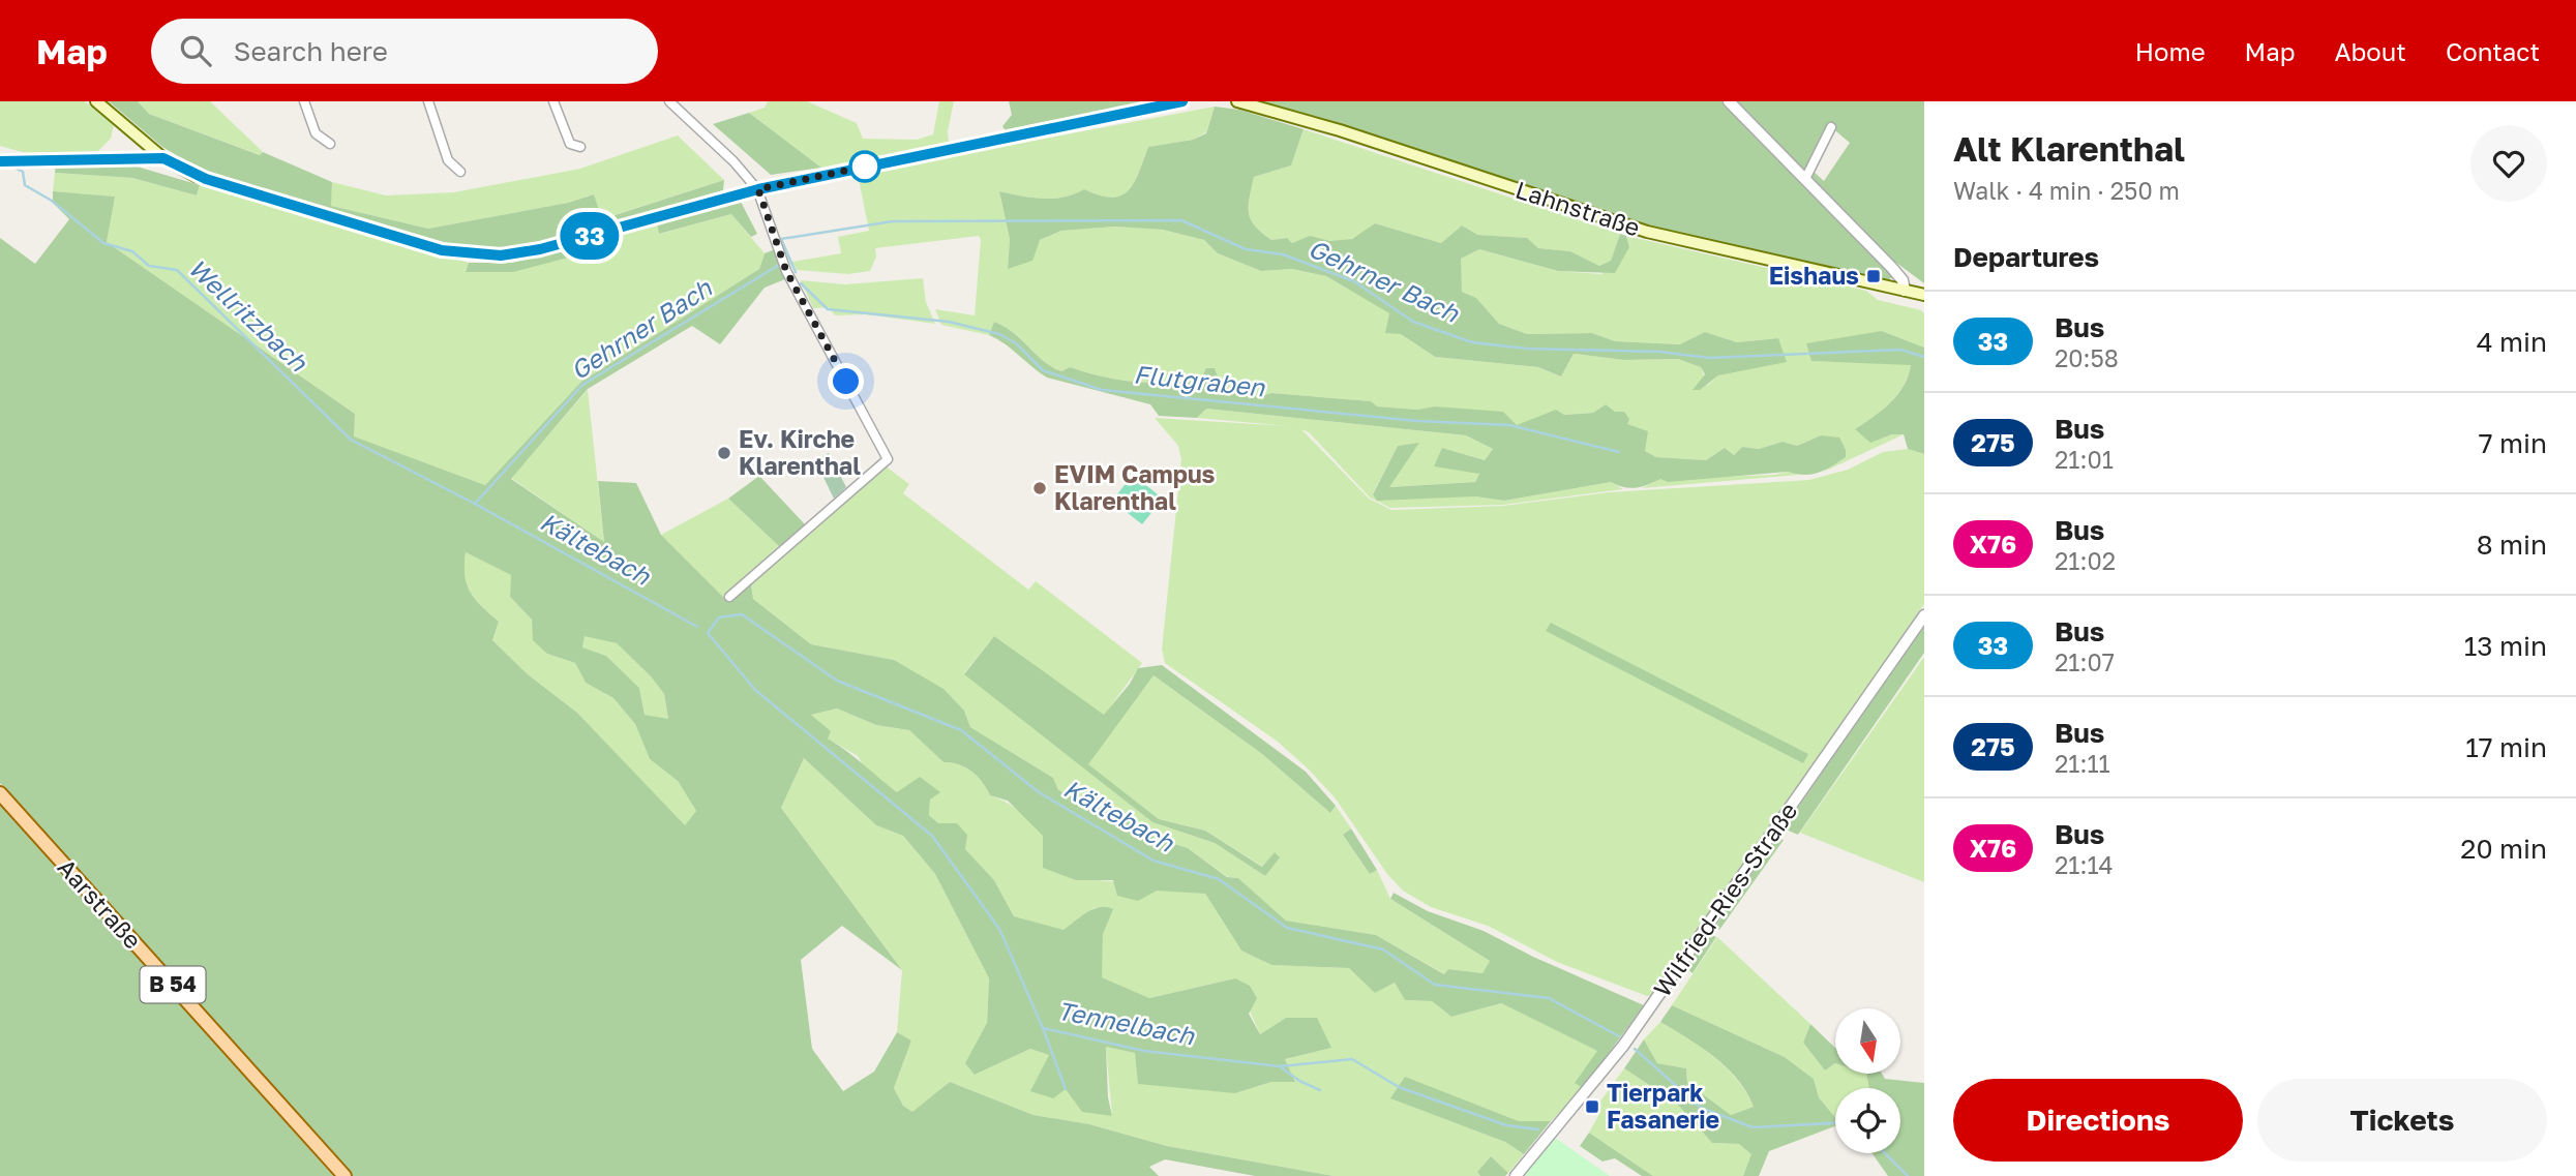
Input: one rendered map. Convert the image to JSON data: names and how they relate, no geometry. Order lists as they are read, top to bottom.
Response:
{
  "streets": {
    "main road": ["Lahnstraße", "Aarstraße", "B 54"],
    "street": ["Wilfried-Ries-Straße"]
  },
  "water": [
    "Gehrner Bach",
    "Wellritzbach",
    "Flutgraben",
    "Kältebach",
    "Tennelbach"
  ],
  "places": {
    "transit": ["Eishaus", "Tierpark Fasanerie"],
    "other": ["Ev. Kirche Klarenthal", "EVIM Campus Klarenthal"]
  },
  "lines": ["bus line 33"],
  "north": "bottom",
  "page": {
    "header": "Map",
    "search": "Search here",
    "nav": [
      "Home",
      "Map",
      "About",
      "Contact"
    ],
    "on_map": "33",
    "heading": [
      ["Alt Klarenthal", "Walk · 4 min · 250 m"],
      "Departures"
    ],
    "list": [
      {
        "mark": "33",
        "name": "Bus",
        "note": "20:58",
        "value": "4 min"
      },
      {
        "mark": "275",
        "name": "Bus",
        "note": "21:01",
        "value": "7 min"
      },
      {
        "mark": "X76",
        "name": "Bus",
        "note": "21:02",
        "value": "8 min"
      },
      {
        "mark": "33",
        "name": "Bus",
        "note": "21:07",
        "value": "13 min"
      },
      {
        "mark": "275",
        "name": "Bus",
        "note": "21:11",
        "value": "17 min"
      },
      {
        "mark": "X76",
        "name": "Bus",
        "note": "21:14",
        "value": "20 min"
      }
    ],
    "buttons": ["Directions", "Tickets"]
  }
}
